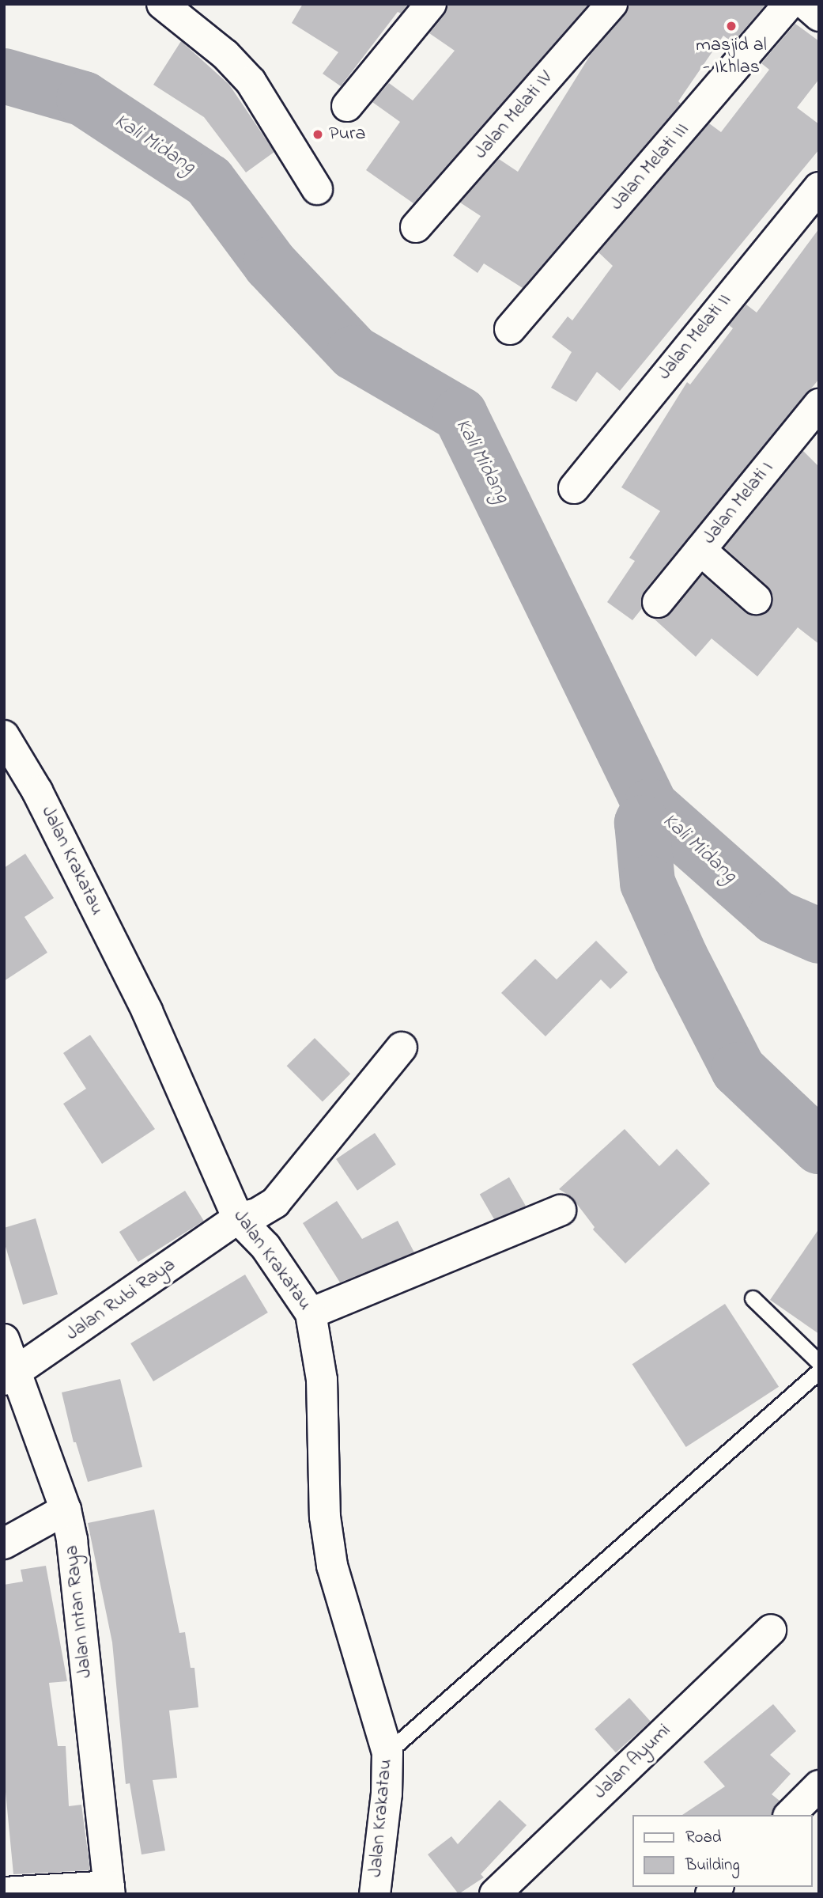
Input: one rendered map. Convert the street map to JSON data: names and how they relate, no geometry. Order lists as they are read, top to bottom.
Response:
{
  "streets": {
    "street": [
      "Jalan Melati IV",
      "Jalan Melati III",
      "Jalan Melati II",
      "Jalan Melati I",
      "Jalan Krakatau",
      "Jalan Rubi Raya",
      "Jalan Intan Raya",
      "Jalan Ayumi"
    ]
  },
  "crossings": [
    ["Jalan Krakatau", "Jalan Rubi Raya"],
    ["Jalan Rubi Raya", "Jalan Intan Raya"]
  ],
  "water": ["Kali Midang"],
  "places": ["masjid al - Ikhlas", "Pura"],
  "legend": ["Road", "Building"]
}
